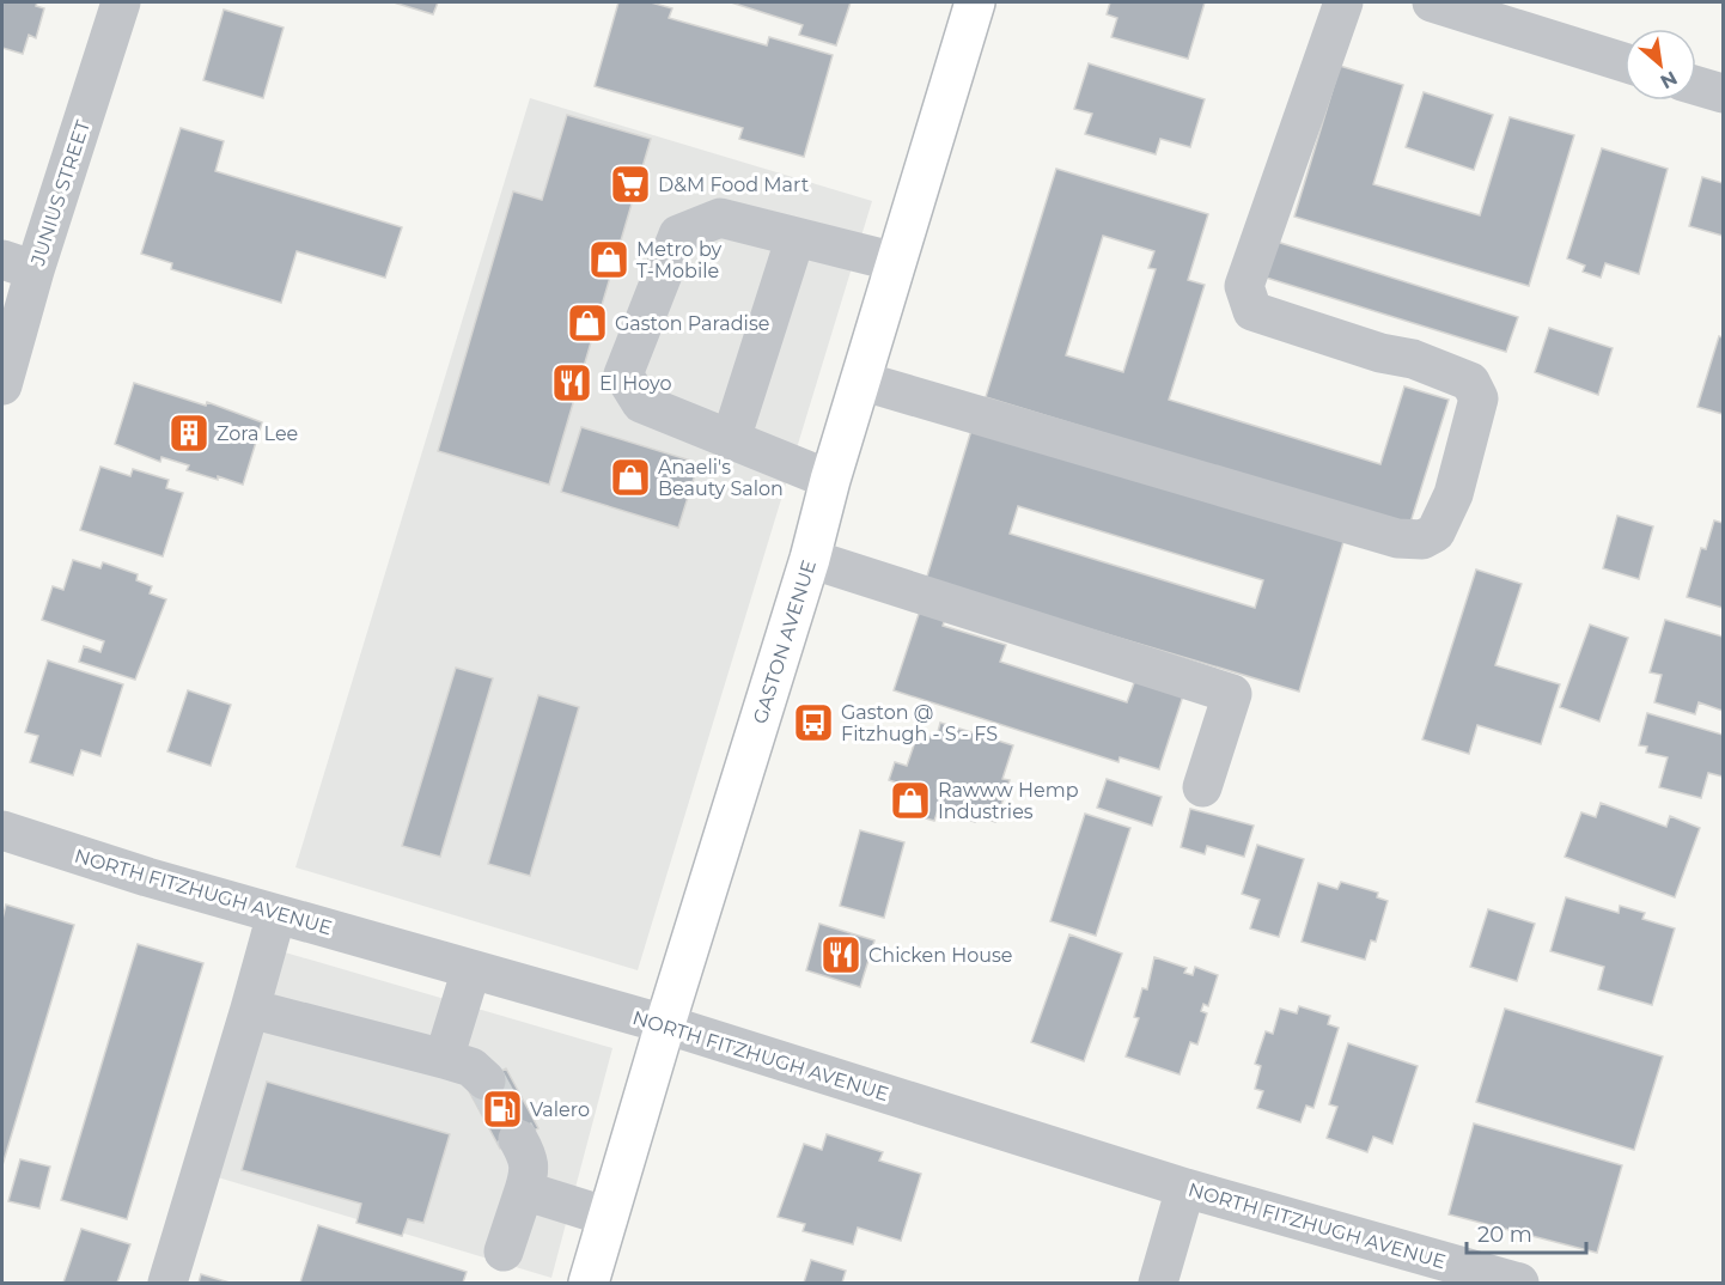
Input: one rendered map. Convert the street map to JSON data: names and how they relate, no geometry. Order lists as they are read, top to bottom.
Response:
{
  "streets": {
    "main road": ["GASTON AVENUE"],
    "street": ["JUNIUS STREET", "NORTH FITZHUGH AVENUE"]
  },
  "crossings": [
    ["GASTON AVENUE", "NORTH FITZHUGH AVENUE"]
  ],
  "places": {
    "supermarket": ["D&M Food Mart"],
    "shop": [
      "Metro by T-Mobile",
      "Gaston Paradise",
      "Anaeli's Beauty Salon",
      "Rawww Hemp Industries"
    ],
    "restaurant": ["El Hoyo", "Chicken House"],
    "building": ["Zora Lee"],
    "bus stop": ["Gaston @ Fitzhugh - S - FS"],
    "fuel station": ["Valero"]
  },
  "scale_bar": "20 m",
  "north": "bottom right"
}
